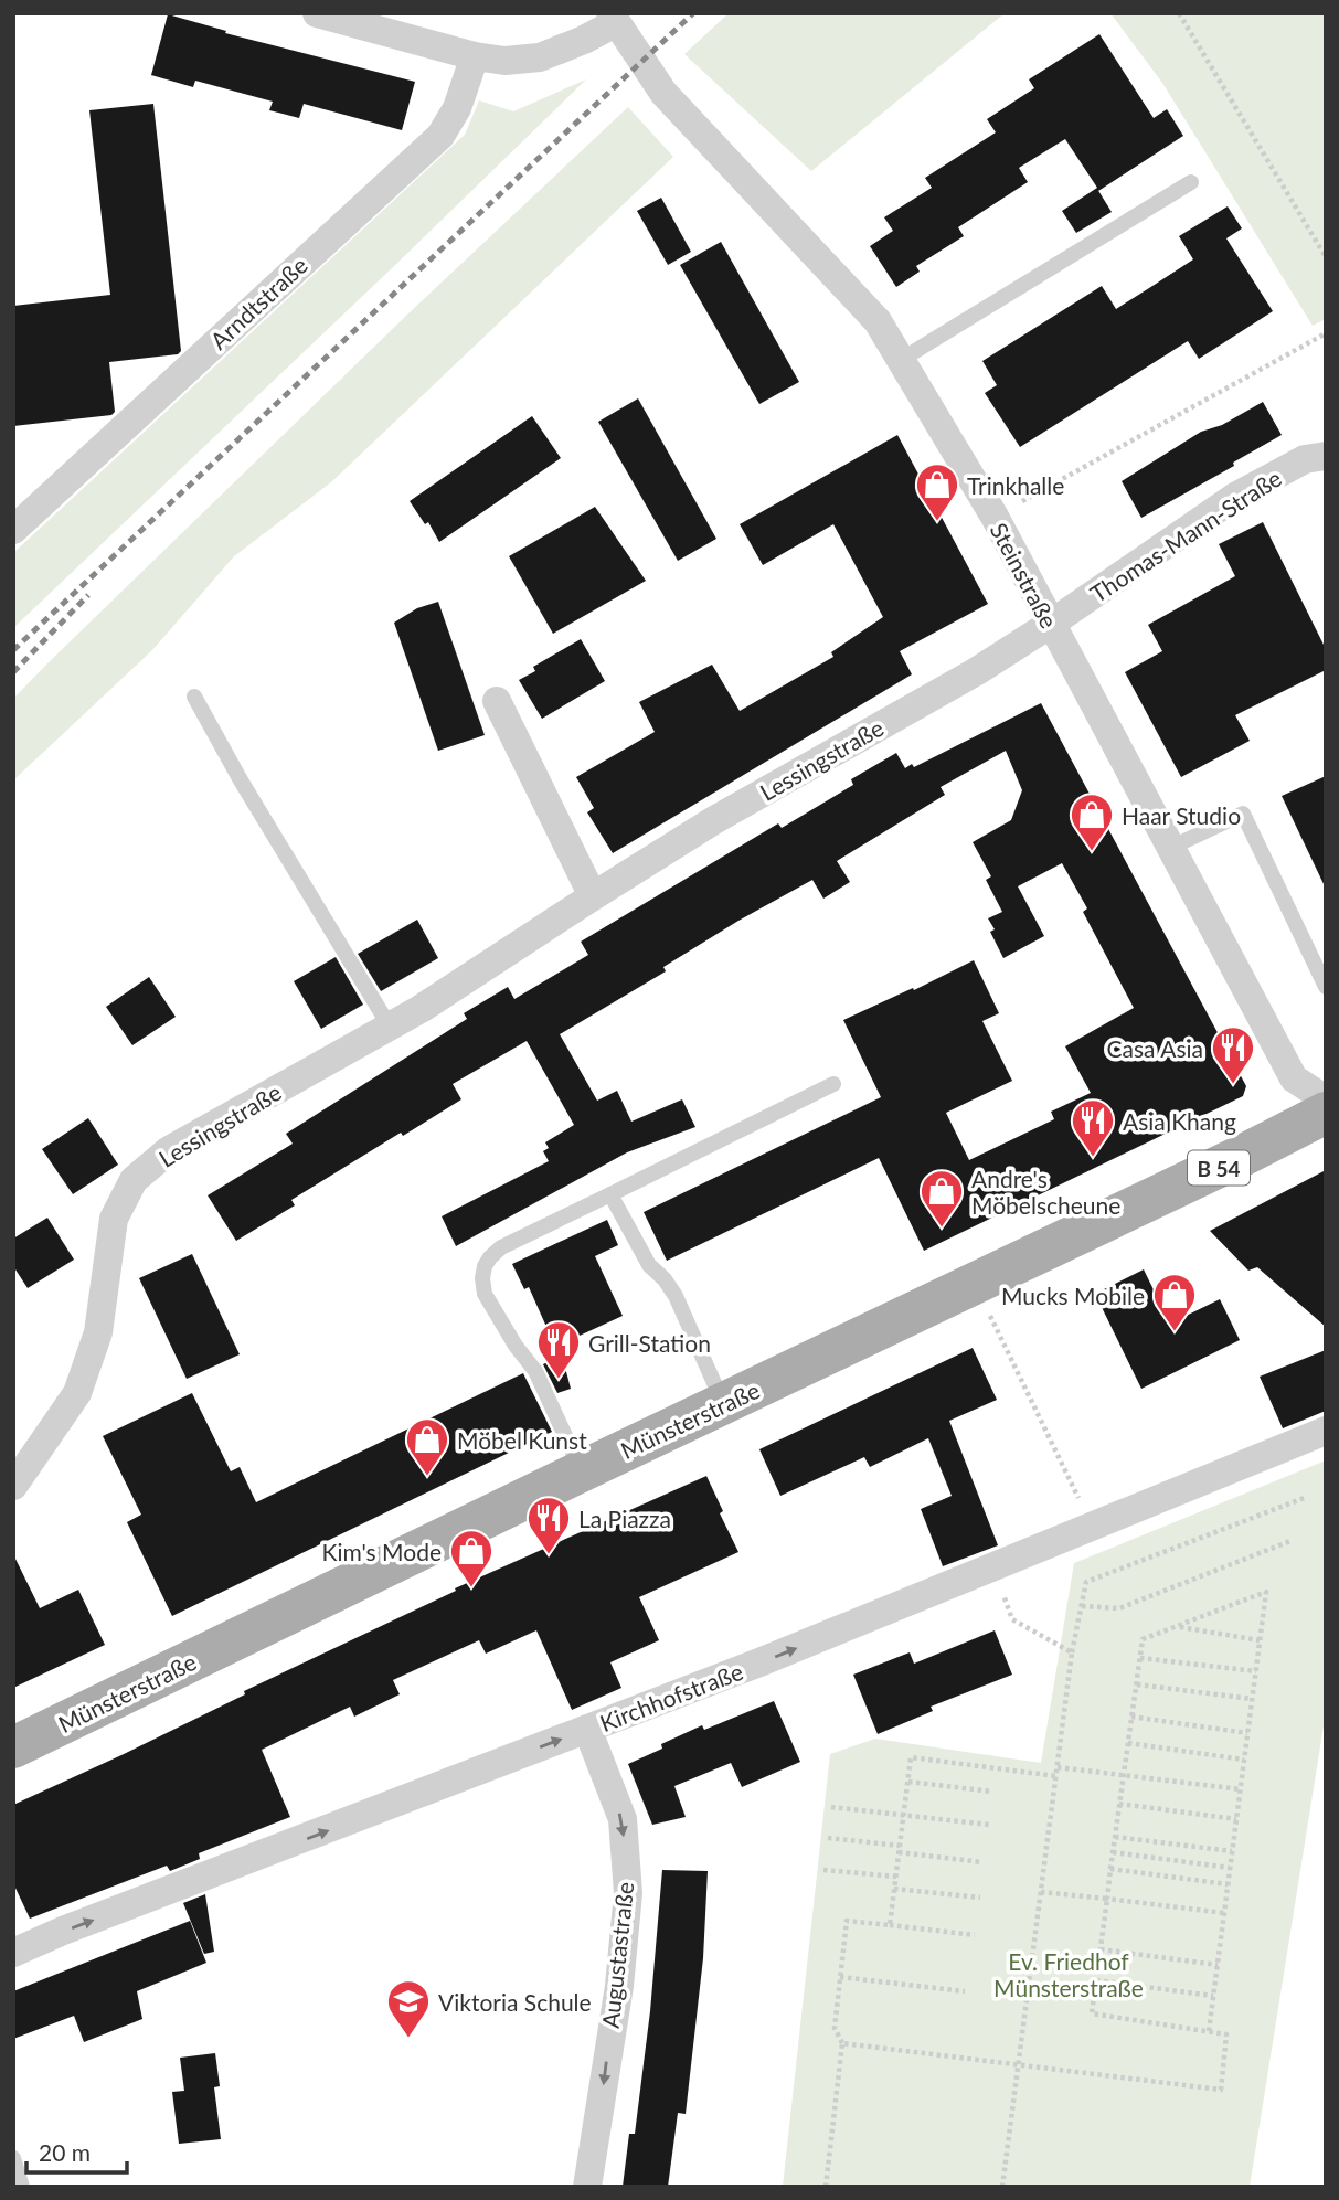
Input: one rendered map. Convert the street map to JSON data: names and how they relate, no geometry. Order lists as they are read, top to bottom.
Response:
{
  "streets": {
    "main road": ["B 54", "Münsterstraße"],
    "street": [
      "Arndtstraße",
      "Thomas-Mann-Straße",
      "Steinstraße",
      "Lessingstraße",
      "Kirchhofstraße",
      "Augustastraße"
    ]
  },
  "crossings": [
    ["Thomas-Mann-Straße", "Steinstraße"],
    ["Thomas-Mann-Straße", "Lessingstraße"],
    ["Steinstraße", "Lessingstraße"],
    ["Kirchhofstraße", "Augustastraße"]
  ],
  "one_way": ["Kirchhofstraße", "Augustastraße"],
  "parks": ["Ev. Friedhof Münsterstraße"],
  "places": {
    "shop": [
      "Trinkhalle",
      "Haar Studio",
      "Andre's Möbelscheune",
      "Mucks Mobile",
      "Möbel Kunst",
      "Kim's Mode"
    ],
    "restaurant": [
      "Casa Asia",
      "Asia Khang",
      "Grill-Station",
      "La Piazza"
    ],
    "school or university": ["Viktoria Schule"]
  },
  "scale_bar": "20 m"
}
